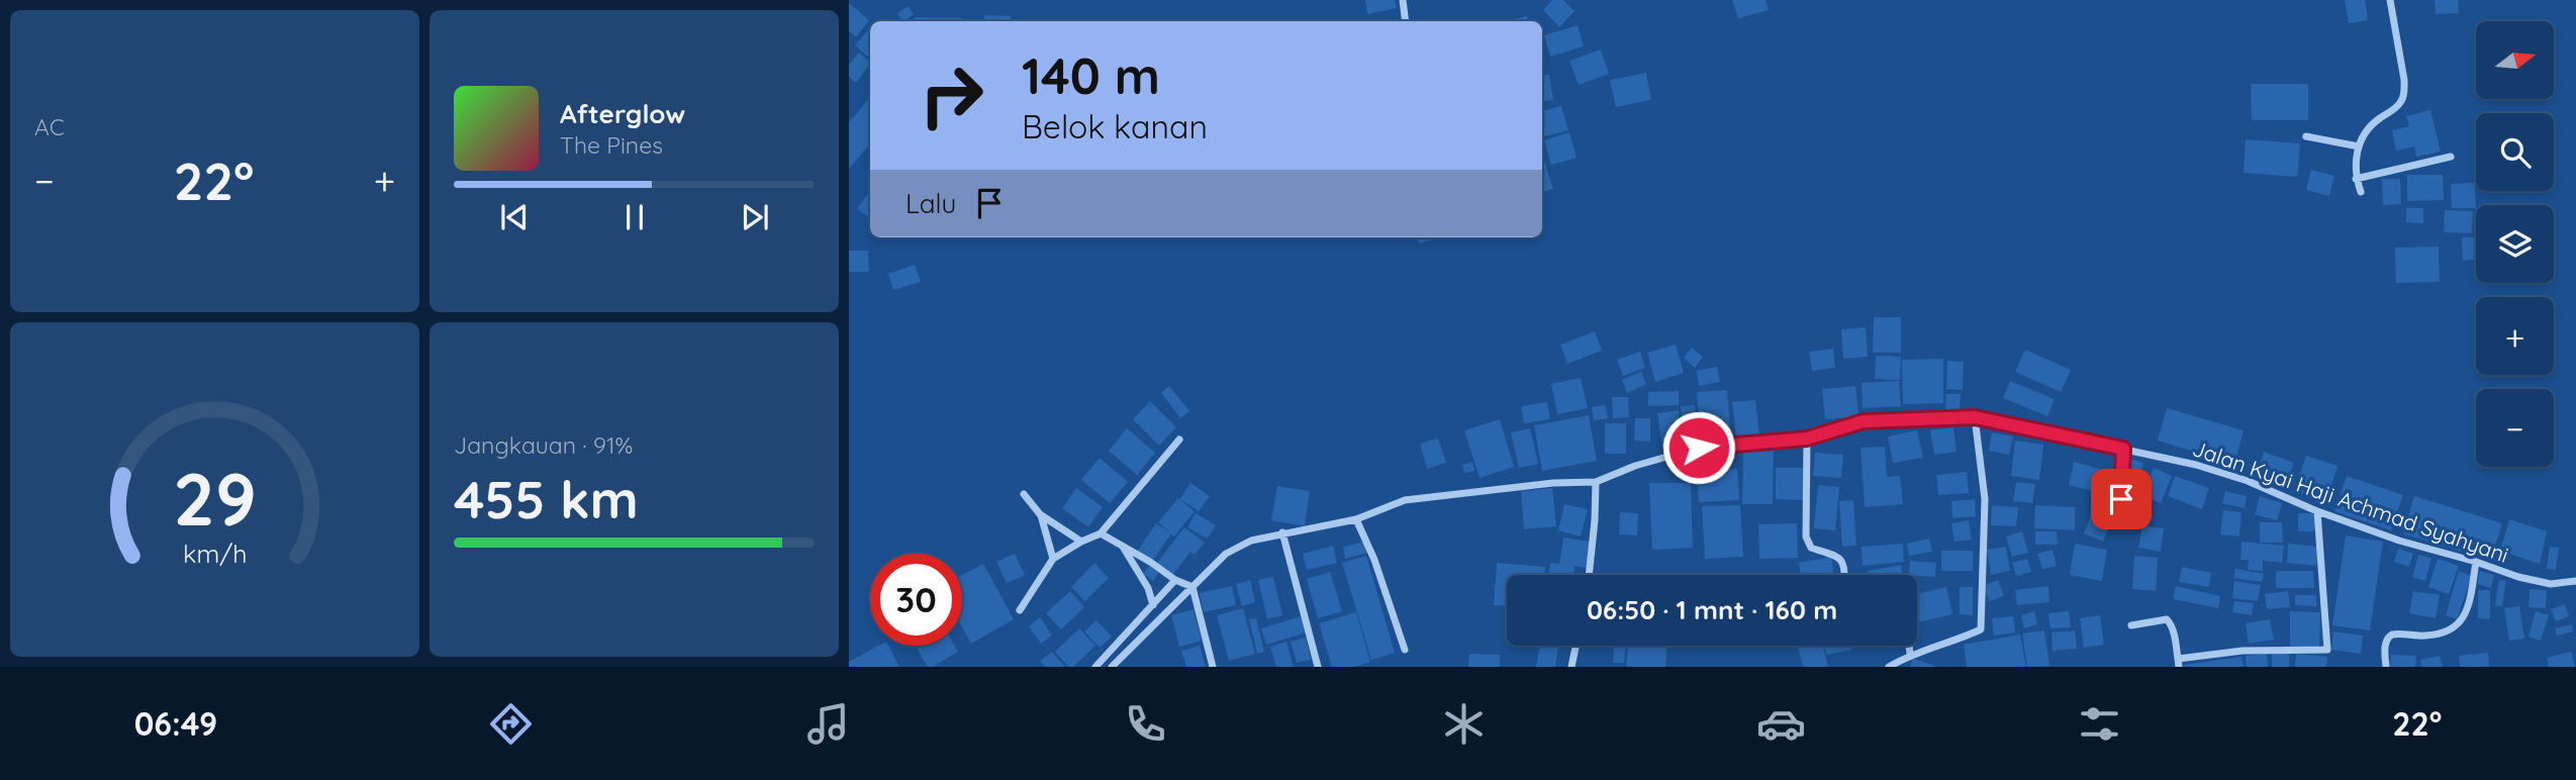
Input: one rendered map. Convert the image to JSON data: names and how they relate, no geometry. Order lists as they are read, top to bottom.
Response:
{
  "streets": {
    "street": ["Jalan Kyai Haji Achmad Syahyani"]
  },
  "north": "right",
  "page": {
    "tile": [
      "AC",
      ["Jangkauan · 91%", "455 km"]
    ],
    "map_buttons": ["+", "−"],
    "turn": ["140 m", "Belok kanan"],
    "song": ["Afterglow", "The Pines"],
    "heat": ["−", "22°", "+"],
    "then": "Lalu",
    "limit": "30",
    "trip": "06:50 · 1 mnt · 160 m",
    "tabs": ["06:49", "22°"],
    "gauge": ["29", "km/h"]
  }
}
